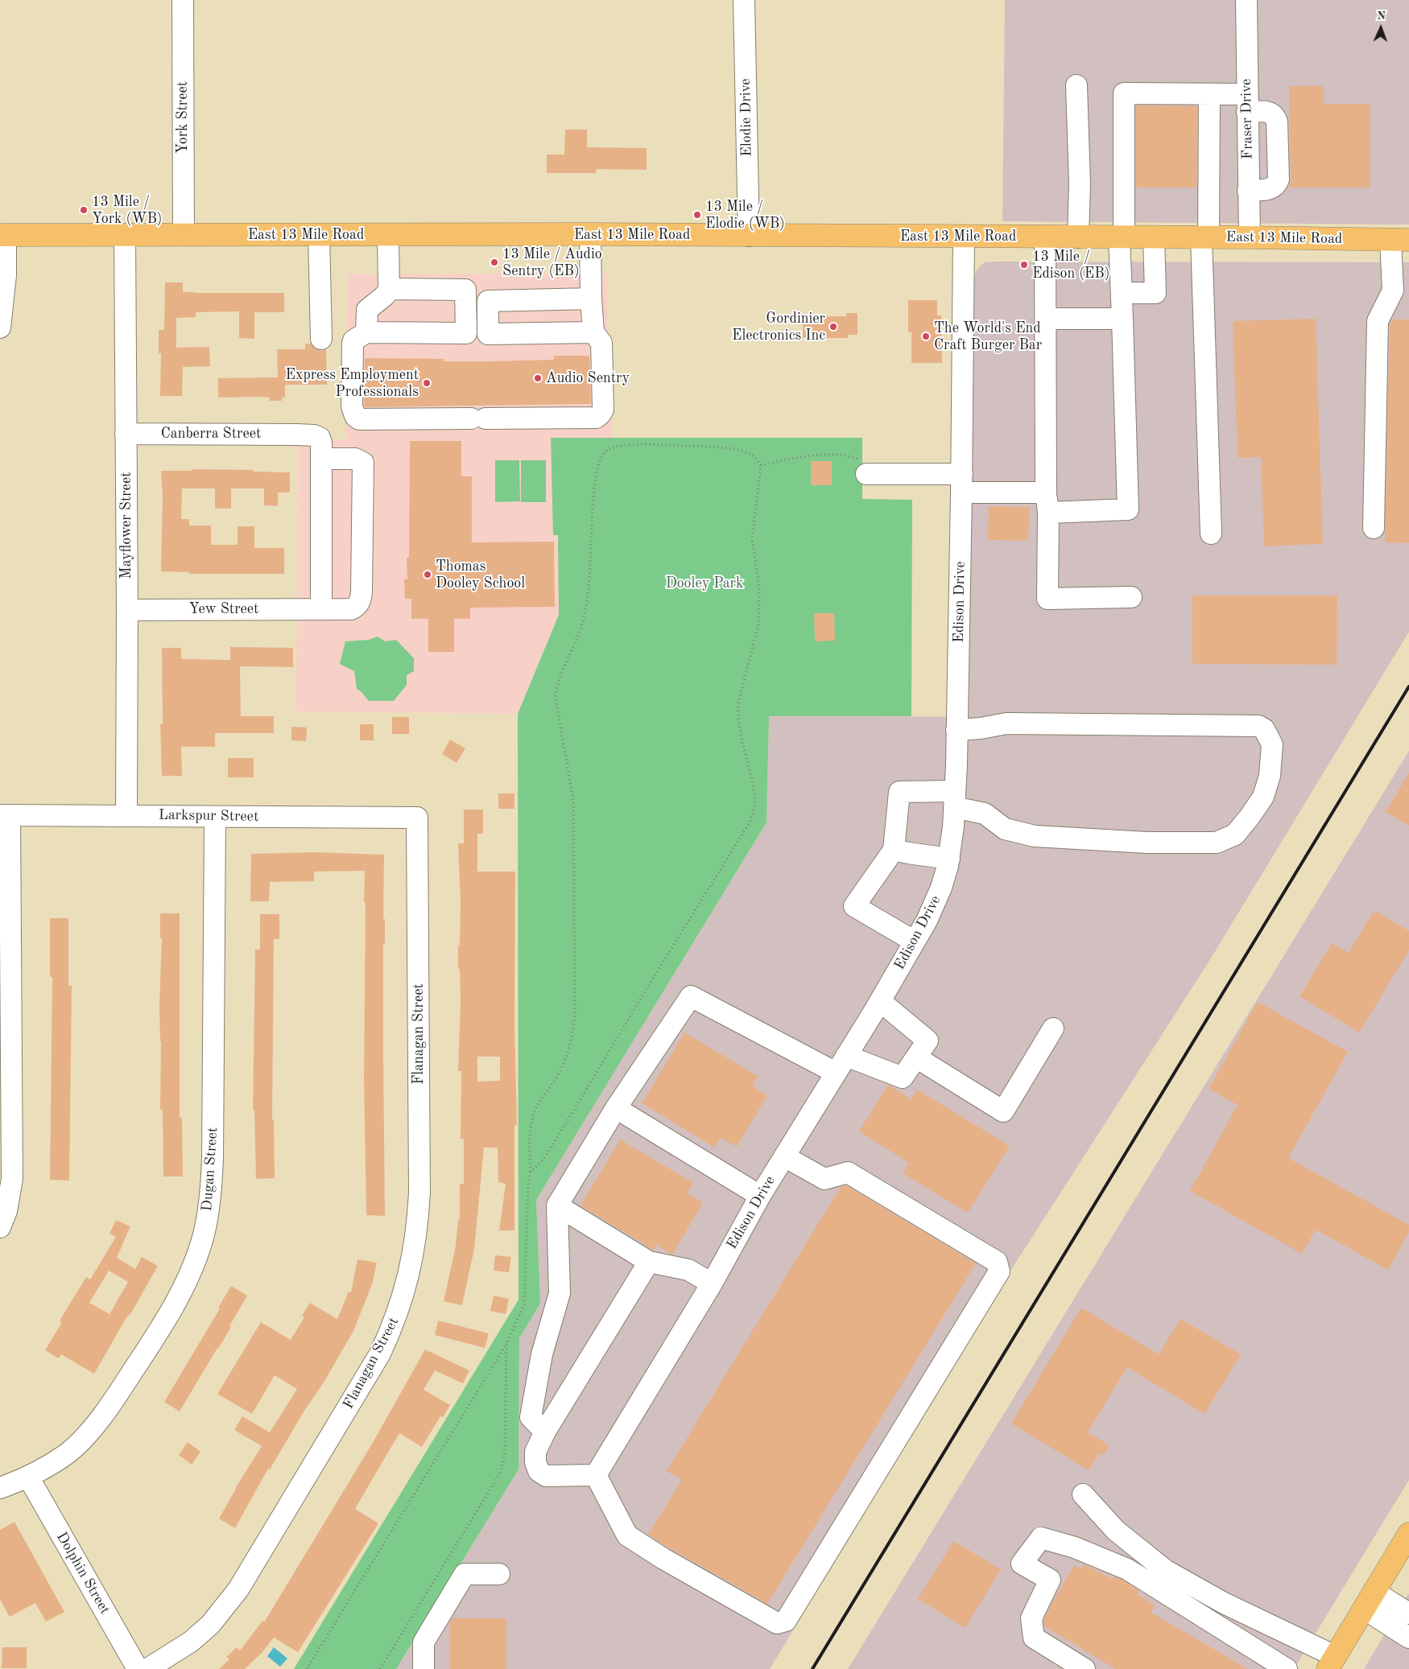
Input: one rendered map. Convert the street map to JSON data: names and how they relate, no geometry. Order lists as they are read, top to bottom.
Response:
{
  "streets": {
    "main road": ["East 13 Mile Road"],
    "street": [
      "York Street",
      "Elodie Drive",
      "Fraser Drive",
      "Canberra Street",
      "Mayflower Street",
      "Edison Drive",
      "Yew Street",
      "Larkspur Street",
      "Flanagan Street",
      "Dugan Street",
      "Dolphin Street"
    ]
  },
  "crossings": [
    ["York Street", "East 13 Mile Road"],
    ["Elodie Drive", "East 13 Mile Road"],
    ["Fraser Drive", "East 13 Mile Road"],
    ["East 13 Mile Road", "Mayflower Street"],
    ["East 13 Mile Road", "Edison Drive"],
    ["Canberra Street", "Mayflower Street"],
    ["Canberra Street", "Yew Street"],
    ["Mayflower Street", "Yew Street"],
    ["Mayflower Street", "Larkspur Street"],
    ["Larkspur Street", "Flanagan Street"],
    ["Larkspur Street", "Dugan Street"],
    ["Dugan Street", "Dolphin Street"]
  ],
  "parks": ["Dooley Park"],
  "places": [
    "13 Mile / York (WB)",
    "13 Mile / Elodie (WB)",
    "13 Mile / Audio Sentry (EB)",
    "13 Mile / Edison (EB)",
    "Gordinier Electronics Inc",
    "The World's End Craft Burger Bar",
    "Audio Sentry",
    "Express Employment Professionals",
    "Thomas Dooley School"
  ],
  "north": "top"
}
